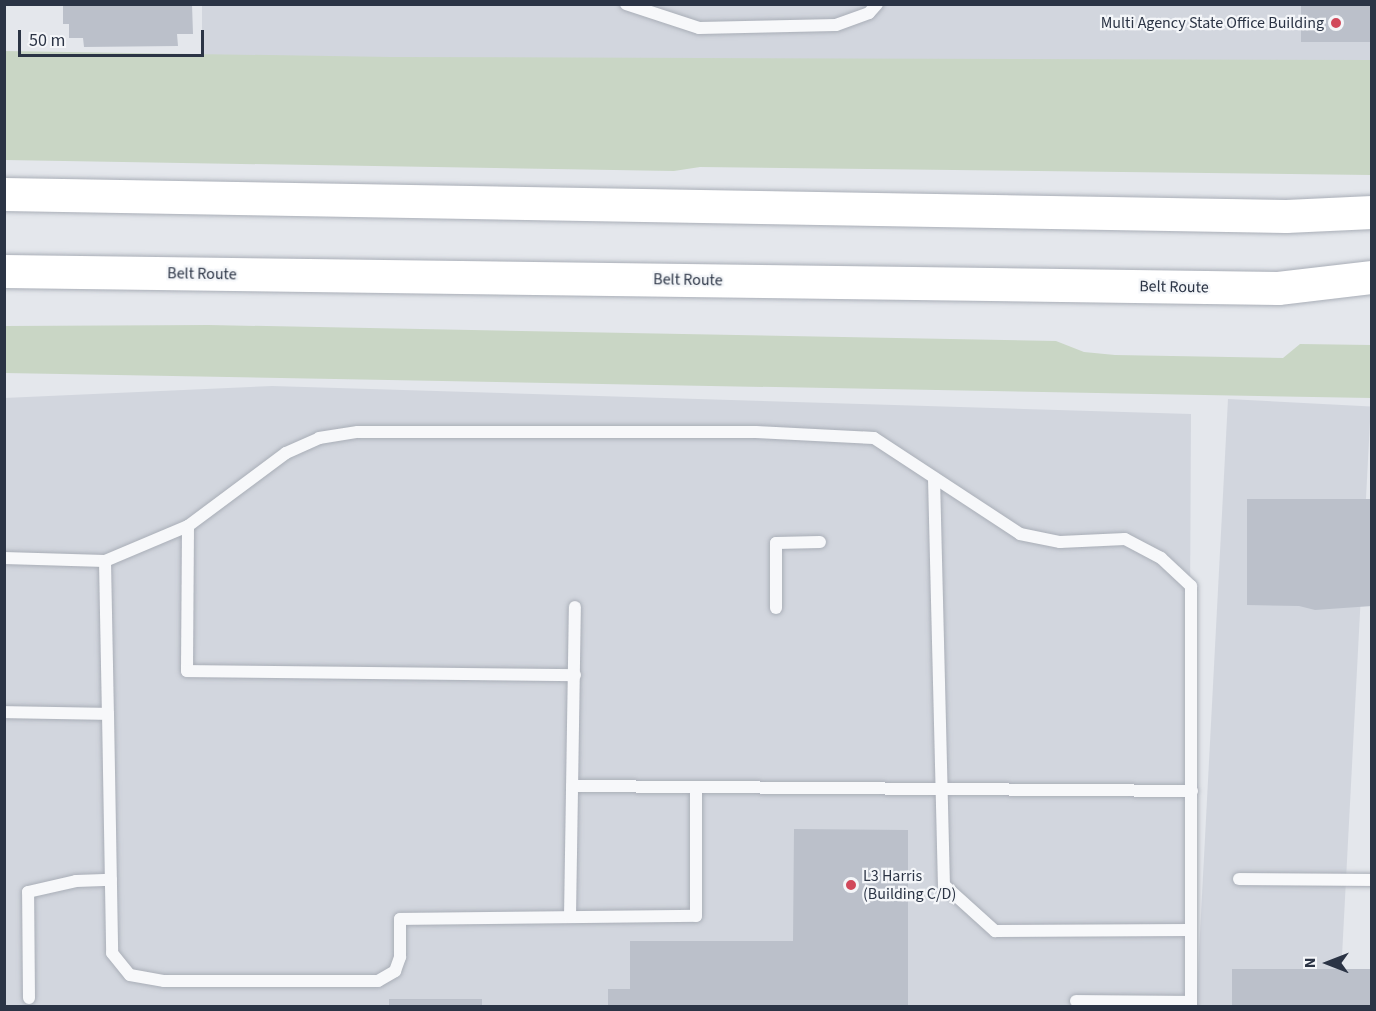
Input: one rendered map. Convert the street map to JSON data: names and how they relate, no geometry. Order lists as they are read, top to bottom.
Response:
{
  "streets": {
    "highway": ["Belt Route"]
  },
  "places": ["Multi Agency State Office Building", "L3 Harris (Building C/D)"],
  "scale_bar": "50 m",
  "north": "left"
}
